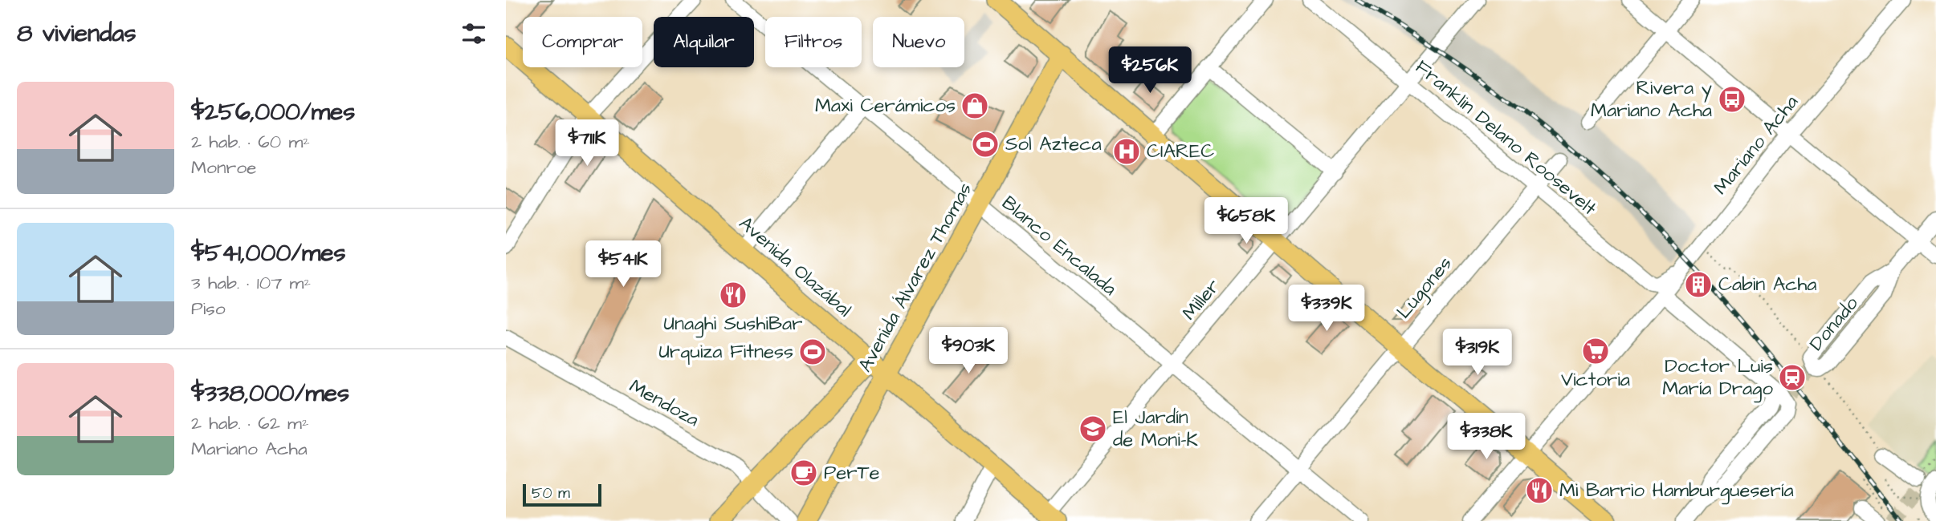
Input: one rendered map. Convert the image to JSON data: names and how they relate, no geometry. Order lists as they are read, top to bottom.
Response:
{
  "streets": {
    "main road": ["Avenida Olazábal", "Avenida Álvarez Thomas"],
    "street": [
      "Franklin Delano Roosevelt",
      "Mariano Acha",
      "Blanco Encalada",
      "Lugones",
      "Miller",
      "Donado",
      "Mendoza"
    ]
  },
  "crossings": [
    ["Franklin Delano Roosevelt", "Mariano Acha"],
    ["Franklin Delano Roosevelt", "Lugones"],
    ["Franklin Delano Roosevelt", "Miller"],
    ["Blanco Encalada", "Avenida Álvarez Thomas"],
    ["Blanco Encalada", "Lugones"],
    ["Blanco Encalada", "Miller"],
    ["Avenida Olazábal", "Avenida Álvarez Thomas"],
    ["Avenida Olazábal", "Miller"]
  ],
  "places": {
    "bus stop": ["Rivera y Mariano Acha"],
    "shop": ["Maxi Cerámicos"],
    "sports": ["Sol Azteca", "Urquiza Fitness"],
    "hospital": ["CIAREC"],
    "building": ["Cabin Acha"],
    "restaurant": ["Unaghi SushiBar", "Mi Barrio Hamburguesería"],
    "supermarket": ["Victoria"],
    "station": ["Doctor Luis María Drago"],
    "school or university": ["El Jardín de Moni-K"],
    "cafe": ["PerTe"]
  },
  "scale_bar": "50 m",
  "page": {
    "heading": "8 viviendas",
    "chip": [
      "Comprar",
      "Alquilar",
      "Filtros",
      "Nuevo"
    ],
    "price": [
      "$256K",
      "$711K",
      "$658K",
      "$541K",
      "$339K",
      "$903K",
      "$319K",
      "$338K"
    ],
    "list": [
      {
        "name": "$256,000/mes",
        "note": "2 hab. · 60 m² · Monroe"
      },
      {
        "name": "$541,000/mes",
        "note": "3 hab. · 107 m² · Piso"
      },
      {
        "name": "$338,000/mes",
        "note": "2 hab. · 62 m² · Mariano Acha"
      }
    ],
    "scale": "50 m"
  }
}
